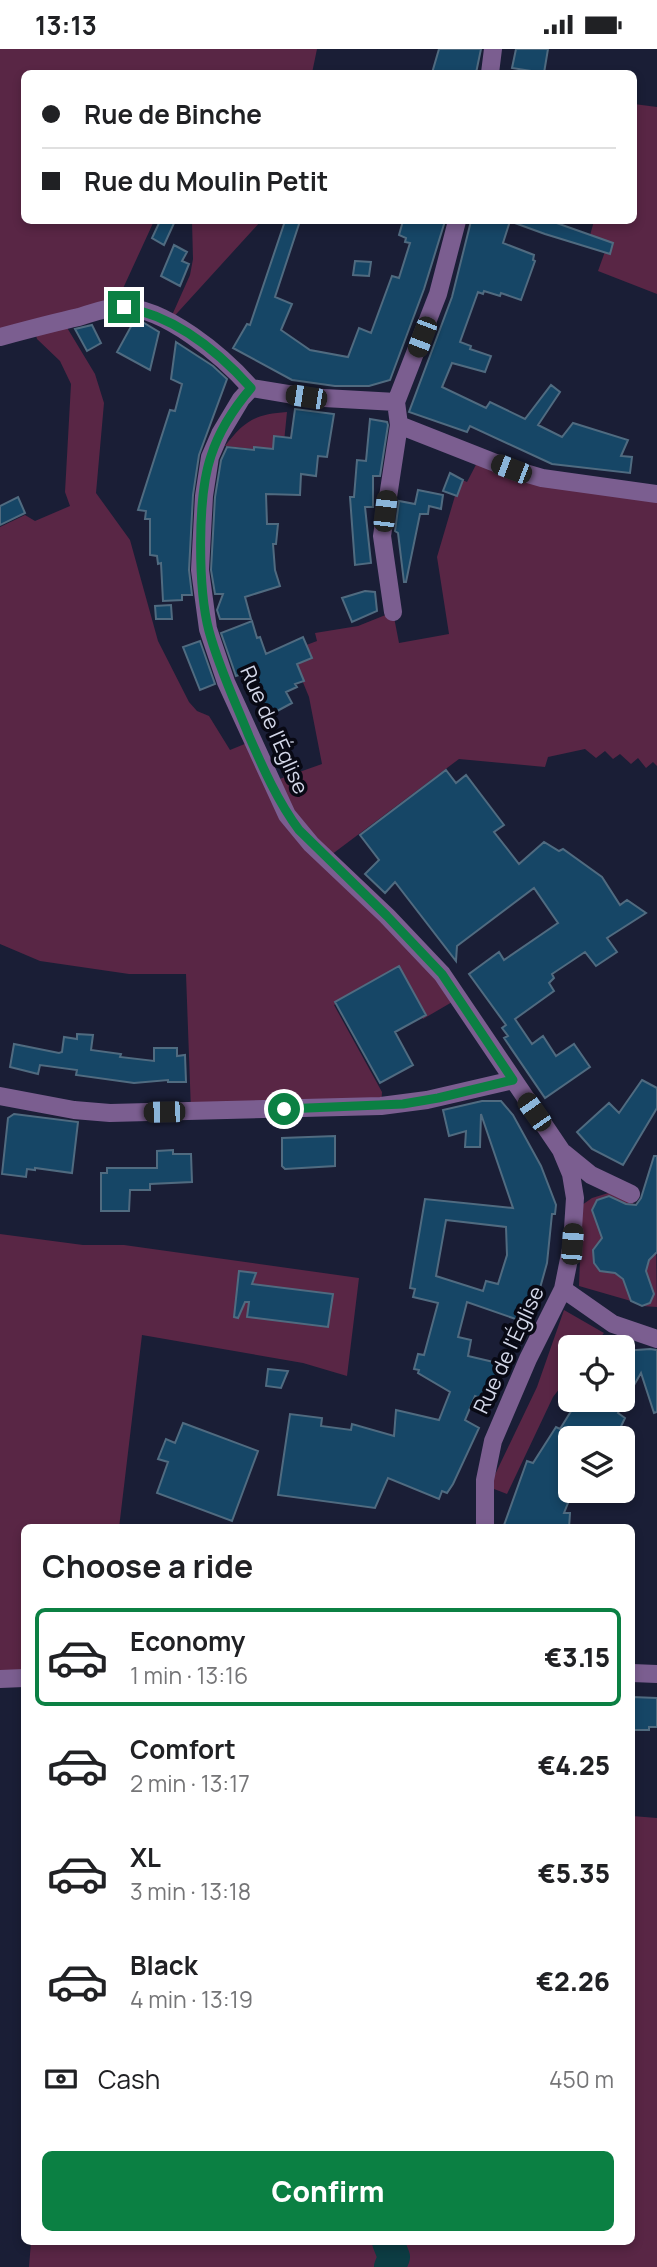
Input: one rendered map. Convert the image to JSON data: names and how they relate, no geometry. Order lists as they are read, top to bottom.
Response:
{
  "streets": {
    "street": ["Rue de l'Église"]
  },
  "page": {
    "status": "13:13",
    "banner": ["Rue de Binche", "Rue du Moulin Petit"],
    "heading": "Choose a ride",
    "list": [
      {
        "name": "Economy",
        "note": "1 min · 13:16",
        "value": "€3.15"
      },
      {
        "name": "Comfort",
        "note": "2 min · 13:17",
        "value": "€4.25"
      },
      {
        "name": "XL",
        "note": "3 min · 13:18",
        "value": "€5.35"
      },
      {
        "name": "Black",
        "note": "4 min · 13:19",
        "value": "€2.26"
      }
    ],
    "pay": ["Cash", "450 m"],
    "buttons": "Confirm"
  }
}
